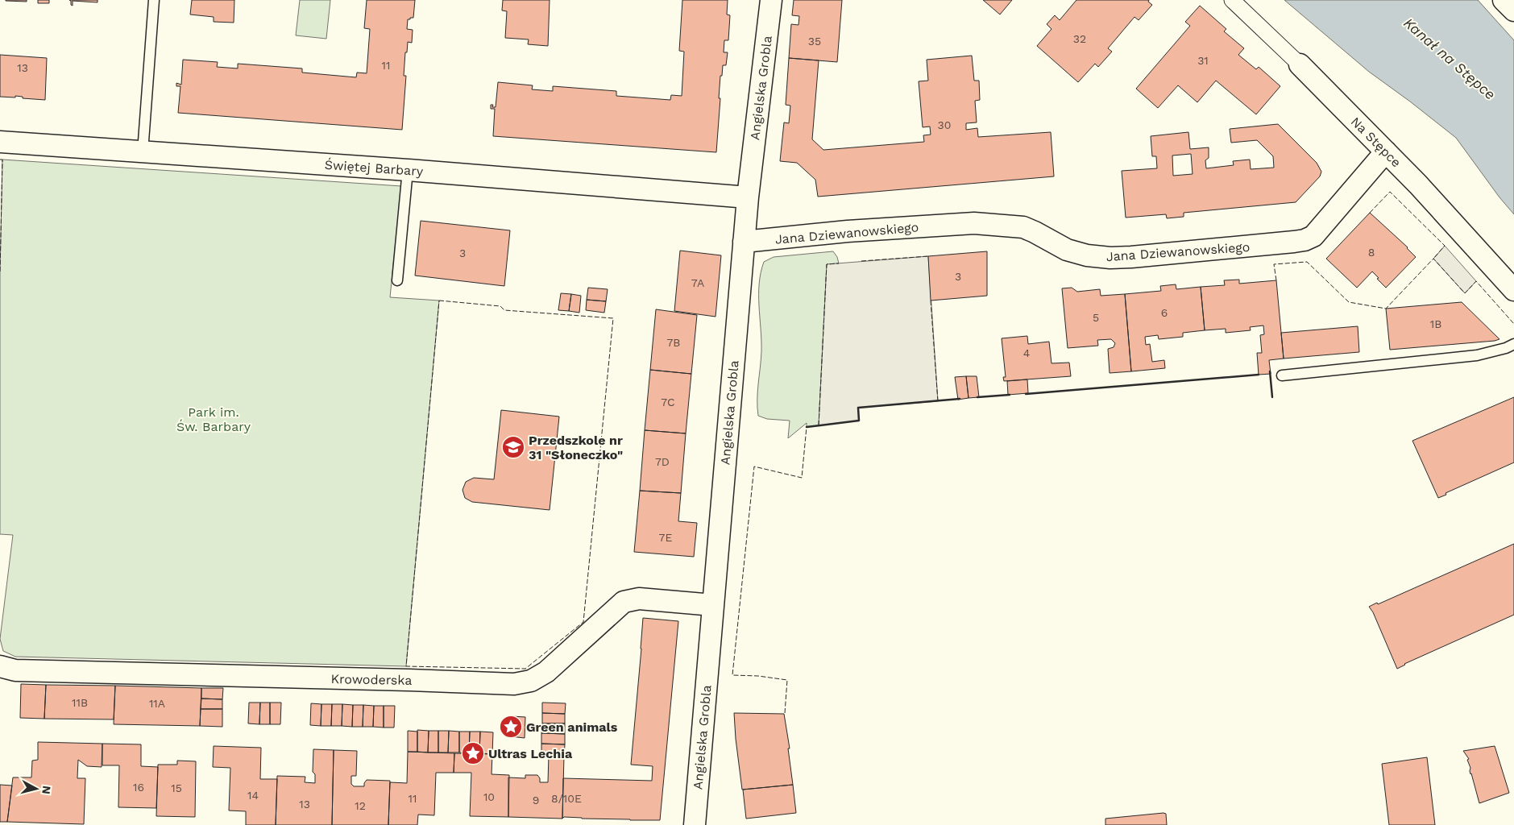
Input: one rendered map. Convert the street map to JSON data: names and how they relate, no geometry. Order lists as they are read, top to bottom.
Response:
{
  "streets": {
    "street": [
      "Angielska Grobla",
      "Na Stępce",
      "Świętej Barbary",
      "Jana Dziewanowskiego",
      "Krowoderska"
    ]
  },
  "crossings": [
    ["Angielska Grobla", "Świętej Barbary"],
    ["Angielska Grobla", "Jana Dziewanowskiego"],
    ["Angielska Grobla", "Krowoderska"],
    ["Na Stępce", "Jana Dziewanowskiego"]
  ],
  "water": ["Kanał na Stępce"],
  "parks": ["Park im. Św. Barbary"],
  "places": {
    "school or university": ["Przedszkole nr 31 \"Słoneczko\""],
    "place": ["Green animals", "Ultras Lechia"]
  },
  "house_numbers": [
    "32",
    "35",
    "31",
    "11",
    "13",
    "30",
    "8",
    "3",
    "3",
    "7A",
    "6",
    "5",
    "1B",
    "7B",
    "4",
    "7C",
    "7D",
    "7E",
    "11B",
    "11A",
    "16",
    "15",
    "14",
    "10",
    "11",
    "8/10E",
    "9",
    "13",
    "12"
  ],
  "north": "right"
}
